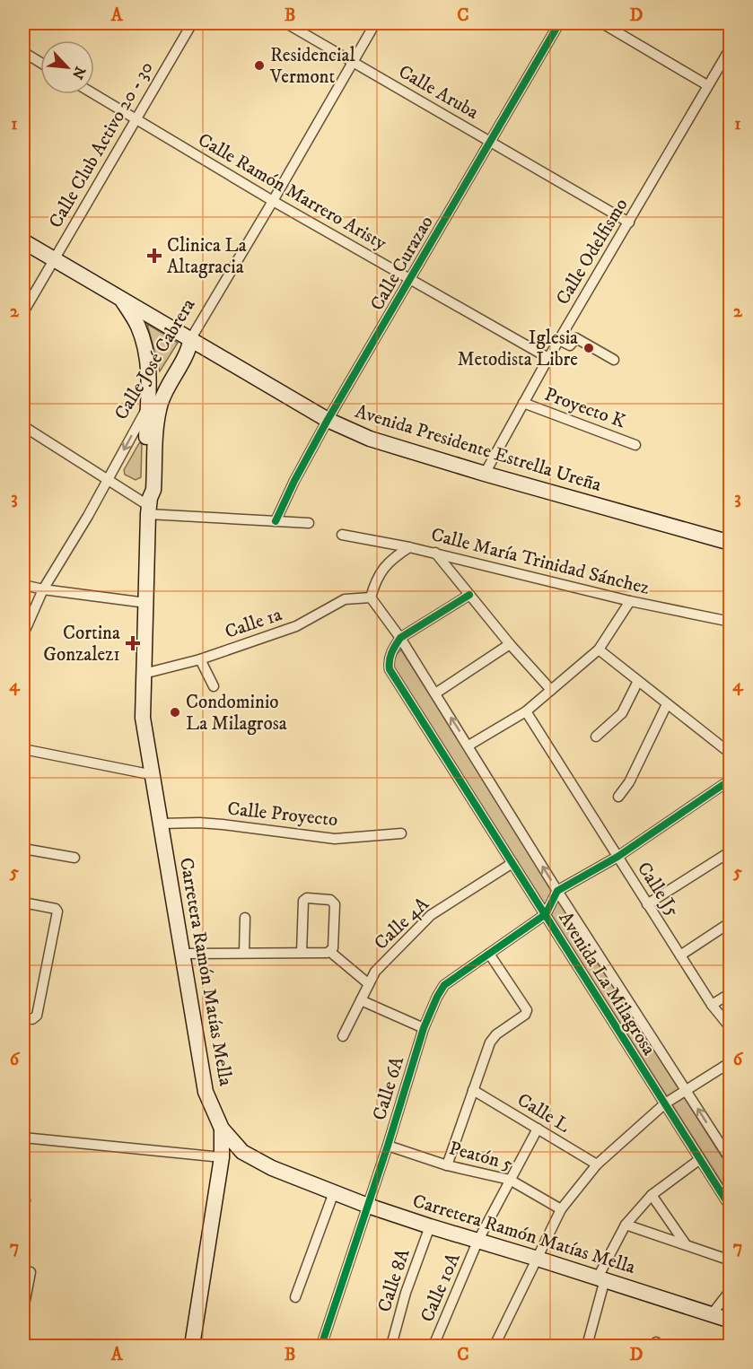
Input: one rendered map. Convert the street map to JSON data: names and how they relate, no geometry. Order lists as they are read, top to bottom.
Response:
{
  "streets": {
    "main road": ["Calle José Cabrera", "Avenida Presidente Estrella Ureña", "Carretera Ramón Matías Mella"],
    "street": [
      "Calle Aruba",
      "Calle Club Activo 20 - 30",
      "Calle Ramón Marrero Aristy",
      "Calle Odelfismo",
      "Calle Curazao",
      "Proyecto K",
      "Calle María Trinidad Sánchez",
      "Calle 1a",
      "Calle Proyecto",
      "Calle J5",
      "Calle 4A",
      "Avenida La Milagrosa",
      "Calle 6A",
      "Calle L",
      "Peatón 5",
      "Calle 8A",
      "Calle 10A"
    ]
  },
  "crossings": [
    ["Calle Aruba", "Calle Odelfismo"],
    ["Calle Aruba", "Calle Curazao"],
    ["Calle Aruba", "Calle José Cabrera"],
    ["Calle Club Activo 20 - 30", "Calle Ramón Marrero Aristy"],
    ["Calle Club Activo 20 - 30", "Avenida Presidente Estrella Ureña"],
    ["Calle Ramón Marrero Aristy", "Calle Odelfismo"],
    ["Calle Ramón Marrero Aristy", "Calle Curazao"],
    ["Calle Ramón Marrero Aristy", "Calle José Cabrera"],
    ["Calle Odelfismo", "Proyecto K"],
    ["Calle Odelfismo", "Avenida Presidente Estrella Ureña"],
    ["Calle Curazao", "Avenida Presidente Estrella Ureña"],
    ["Calle José Cabrera", "Avenida Presidente Estrella Ureña"],
    ["Calle José Cabrera", "Carretera Ramón Matías Mella"],
    ["Avenida Presidente Estrella Ureña", "Carretera Ramón Matías Mella"],
    ["Calle 1a", "Carretera Ramón Matías Mella"],
    ["Calle 1a", "Avenida La Milagrosa"],
    ["Calle Proyecto", "Carretera Ramón Matías Mella"],
    ["Calle 4A", "Avenida La Milagrosa"],
    ["Carretera Ramón Matías Mella", "Calle 6A"],
    ["Carretera Ramón Matías Mella", "Calle 8A"],
    ["Carretera Ramón Matías Mella", "Calle 10A"],
    ["Avenida La Milagrosa", "Calle 6A"],
    ["Calle 6A", "Peatón 5"],
    ["Calle L", "Calle 10A"],
    ["Peatón 5", "Calle 10A"]
  ],
  "places": {
    "other": ["Residencial Vermont", "Iglesia Metodista Libre", "Condominio La Milagrosa"],
    "health": ["Clinica La Altagracia", "Cortina Gonzalez1"]
  },
  "north": "bottom right",
  "grid": {
    "columns": [
      "A",
      "B",
      "C",
      "D"
    ],
    "rows": [
      "1",
      "2",
      "3",
      "4",
      "5",
      "6",
      "7"
    ]
  }
}
